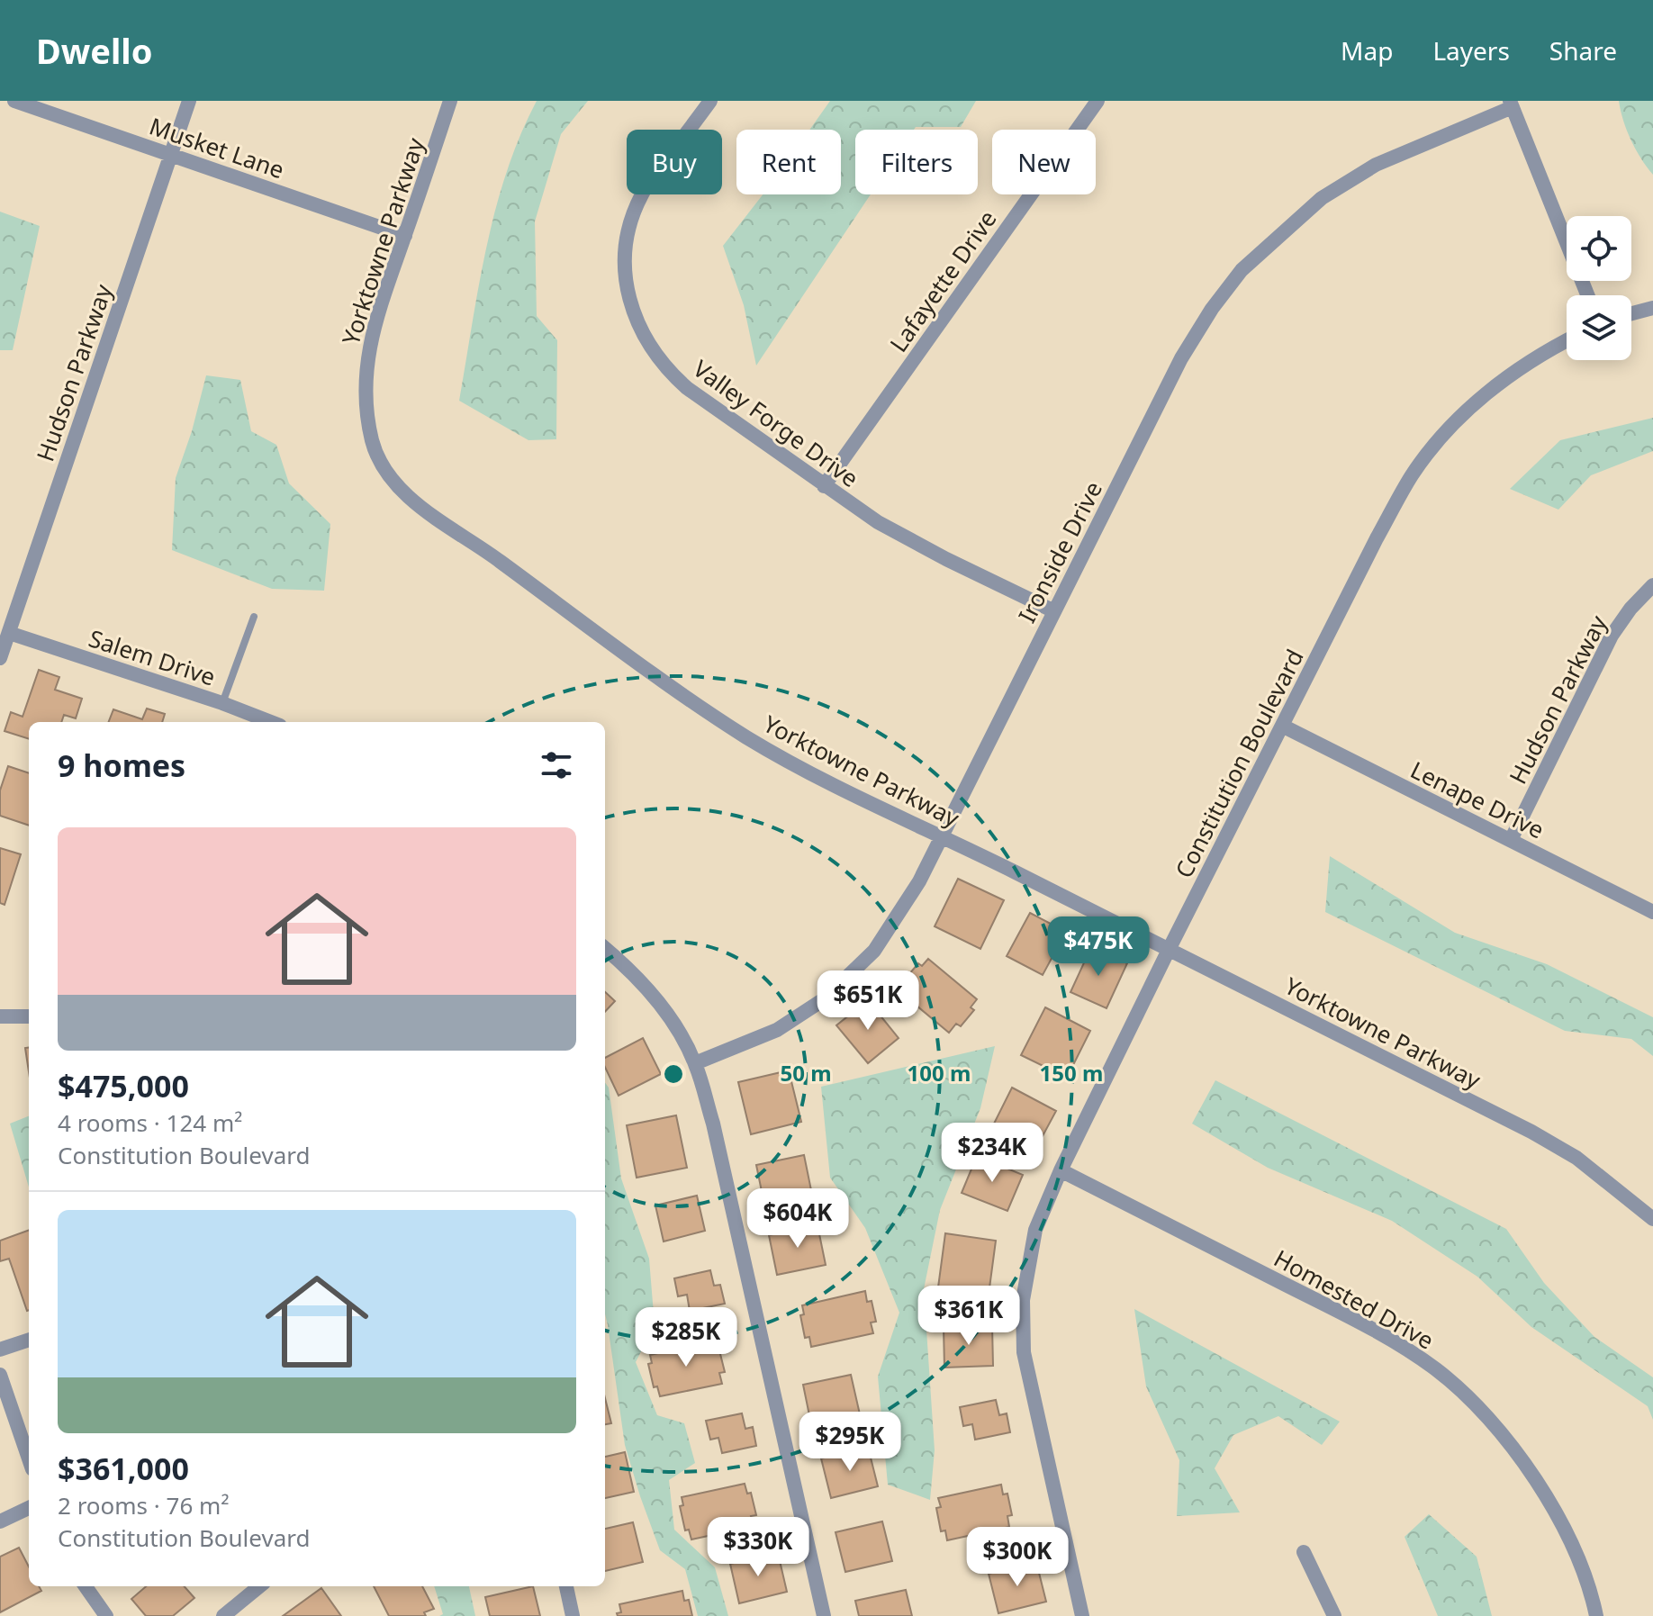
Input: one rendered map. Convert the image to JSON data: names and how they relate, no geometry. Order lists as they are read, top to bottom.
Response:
{
  "streets": {
    "street": [
      "Musket Lane",
      "Yorktowne Parkway",
      "Lafayette Drive",
      "Hudson Parkway",
      "Valley Forge Drive",
      "Ironside Drive",
      "Salem Drive",
      "Constitution Boulevard",
      "Lenape Drive",
      "Homested Drive"
    ]
  },
  "crossings": [
    ["Musket Lane", "Yorktowne Parkway"],
    ["Musket Lane", "Hudson Parkway"],
    ["Yorktowne Parkway", "Ironside Drive"],
    ["Yorktowne Parkway", "Constitution Boulevard"],
    ["Lafayette Drive", "Valley Forge Drive"],
    ["Hudson Parkway", "Salem Drive"],
    ["Hudson Parkway", "Lenape Drive"],
    ["Valley Forge Drive", "Ironside Drive"],
    ["Constitution Boulevard", "Lenape Drive"],
    ["Constitution Boulevard", "Homested Drive"]
  ],
  "page": {
    "header": "Dwello",
    "nav": ["Map", "Layers", "Share"],
    "chip": [
      "Buy",
      "Rent",
      "Filters",
      "New"
    ],
    "heading": "9 homes",
    "list": [
      {
        "name": "$475,000",
        "note": "4 rooms · 124 m² · Constitution Boulevard"
      },
      {
        "name": "$361,000",
        "note": "2 rooms · 76 m² · Constitution Boulevard"
      }
    ],
    "price": [
      "$475K",
      "$651K",
      "$234K",
      "$604K",
      "$361K",
      "$285K",
      "$295K",
      "$330K",
      "$300K"
    ]
  },
  "rings": ["50 m", "100 m", "150 m"]
}
